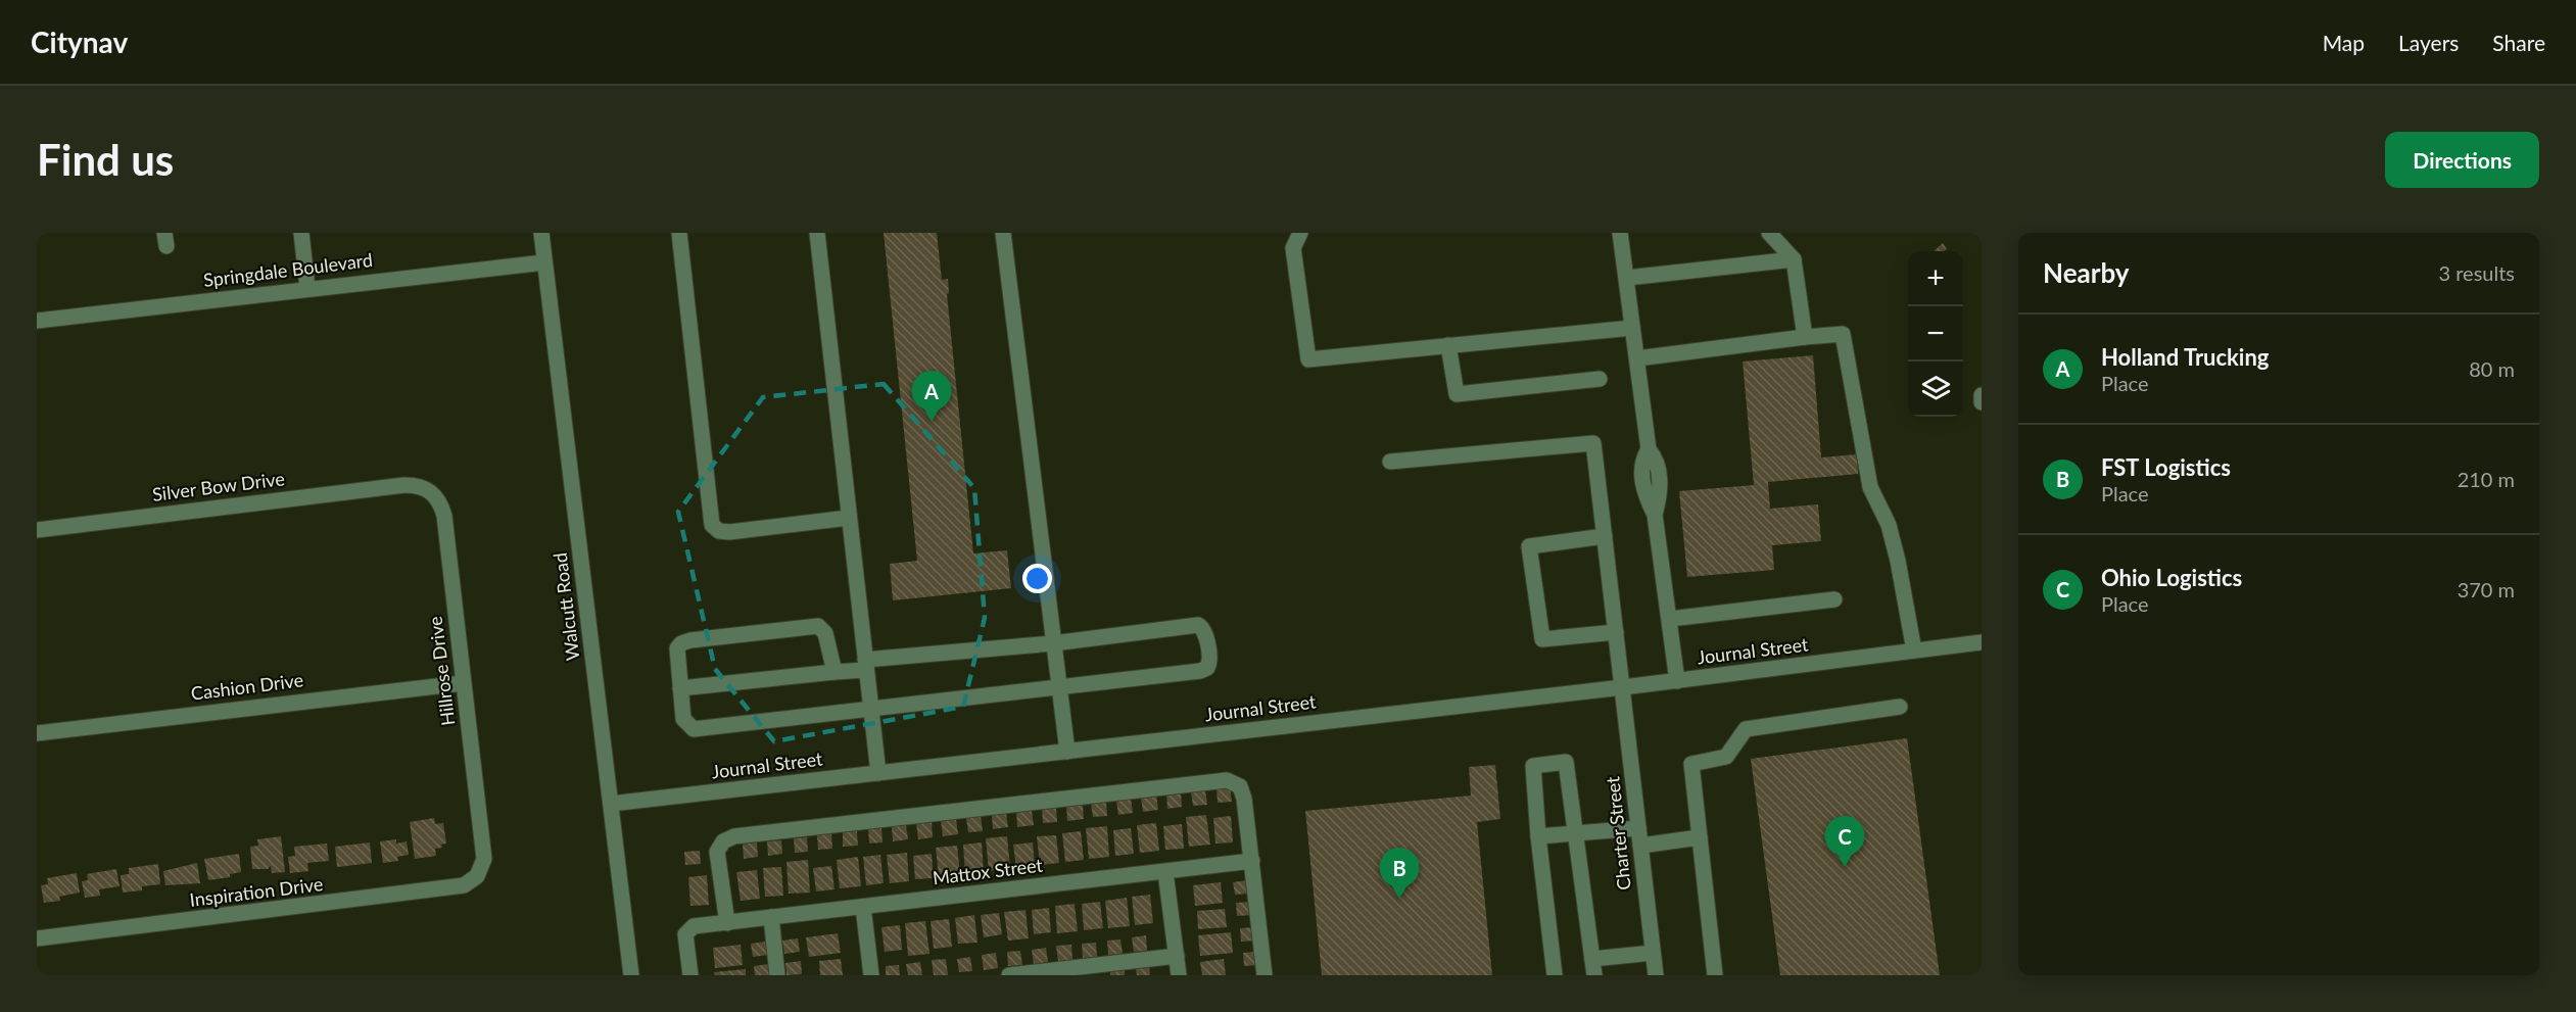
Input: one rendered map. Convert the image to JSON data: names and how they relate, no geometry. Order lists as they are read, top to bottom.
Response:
{
  "streets": {
    "street": [
      "Springdale Boulevard",
      "Silver Bow Drive",
      "Walcutt Road",
      "Journal Street",
      "Hillrose Drive",
      "Cashion Drive",
      "Charter Street",
      "Mattox Street",
      "Inspiration Drive"
    ]
  },
  "crossings": [
    ["Springdale Boulevard", "Walcutt Road"],
    ["Silver Bow Drive", "Hillrose Drive"],
    ["Walcutt Road", "Journal Street"],
    ["Journal Street", "Charter Street"],
    ["Hillrose Drive", "Cashion Drive"],
    ["Hillrose Drive", "Inspiration Drive"]
  ],
  "page": {
    "header": "Citynav",
    "nav": ["Map", "Layers", "Share"],
    "buttons": "Directions",
    "title": "Find us",
    "heading": ["Nearby", "3 results"],
    "map_buttons": ["+", "−"],
    "list": [
      {
        "mark": "A",
        "name": "Holland Trucking",
        "note": "Place",
        "value": "80 m"
      },
      {
        "mark": "B",
        "name": "FST Logistics",
        "note": "Place",
        "value": "210 m"
      },
      {
        "mark": "C",
        "name": "Ohio Logistics",
        "note": "Place",
        "value": "370 m"
      }
    ],
    "pins": ["A", "C", "B"]
  }
}
